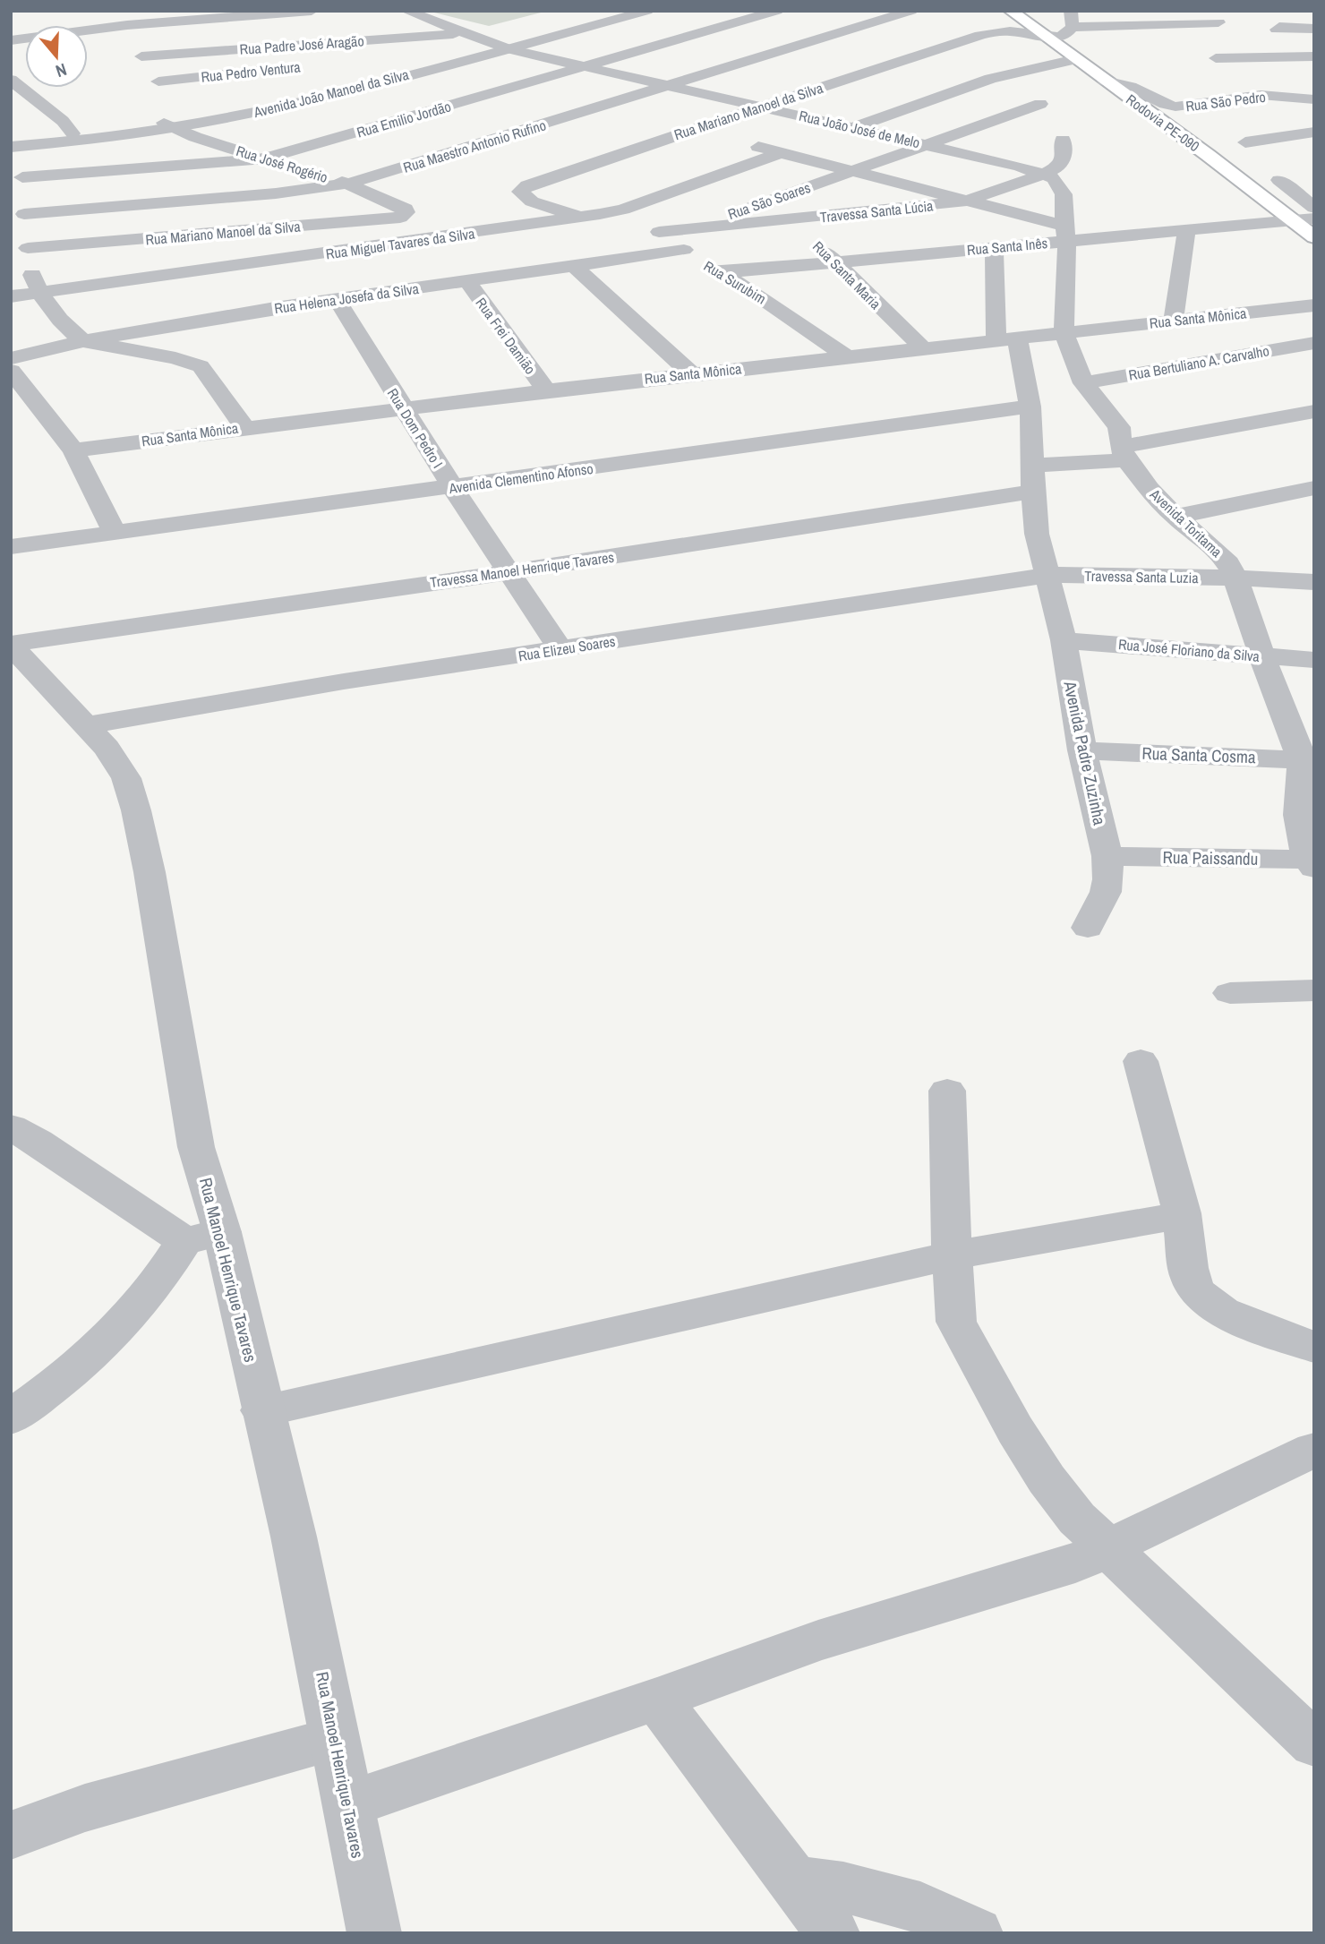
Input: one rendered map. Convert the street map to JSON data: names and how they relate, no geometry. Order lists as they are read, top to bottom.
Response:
{
  "streets": {
    "main road": ["Rodovia PE-090"],
    "street": [
      "Rua Padre José Aragão",
      "Rua Pedro Ventura",
      "Avenida João Manoel da Silva",
      "Rua São Pedro",
      "Rua Mariano Manoel da Silva",
      "Rua Emilio Jordão",
      "Rua João José de Melo",
      "Rua Maestro Antonio Rufino",
      "Rua José Rogério",
      "Rua São Soares",
      "Travessa Santa Lúcia",
      "Rua Miguel Tavares da Silva",
      "Rua Santa Inês",
      "Rua Santa Maria",
      "Rua Surubim",
      "Rua Helena Josefa da Silva",
      "Rua Santa Mônica",
      "Rua Frei Damião",
      "Rua Bertuliano A. Carvalho",
      "Rua Dom Pedro I",
      "Avenida Clementino Afonso",
      "Avenida Toritama",
      "Travessa Manoel Henrique Tavares",
      "Travessa Santa Luzia",
      "Rua Elizeu Soares",
      "Rua José Floriano da Silva",
      "Avenida Padre Zuzinha",
      "Rua Santa Cosma",
      "Rua Paissandu",
      "Rua Manoel Henrique Tavares"
    ]
  },
  "crossings": [
    ["Rua Padre José Aragão", "Rua João José de Melo"],
    ["Avenida João Manoel da Silva", "Rua João José de Melo"],
    ["Avenida João Manoel da Silva", "Rua José Rogério"],
    ["Rua São Pedro", "Rodovia PE-090"],
    ["Rua Mariano Manoel da Silva", "Rodovia PE-090"],
    ["Rua Mariano Manoel da Silva", "Rua João José de Melo"],
    ["Rua Mariano Manoel da Silva", "Rua José Rogério"],
    ["Rua Mariano Manoel da Silva", "Rua Miguel Tavares da Silva"],
    ["Rua Emilio Jordão", "Rua João José de Melo"],
    ["Rua Emilio Jordão", "Rua José Rogério"],
    ["Rodovia PE-090", "Rua Santa Inês"],
    ["Rua João José de Melo", "Rua Maestro Antonio Rufino"],
    ["Rua João José de Melo", "Rua São Soares"],
    ["Rua João José de Melo", "Travessa Santa Lúcia"],
    ["Rua Maestro Antonio Rufino", "Rua José Rogério"],
    ["Rua São Soares", "Travessa Santa Lúcia"],
    ["Rua São Soares", "Rua Santa Maria"],
    ["Travessa Santa Lúcia", "Rua Santa Maria"],
    ["Travessa Santa Lúcia", "Rua Surubim"],
    ["Rua Miguel Tavares da Silva", "Rua Surubim"],
    ["Rua Santa Inês", "Rua Santa Maria"],
    ["Rua Santa Inês", "Rua Surubim"],
    ["Rua Santa Maria", "Rua Santa Mônica"],
    ["Rua Surubim", "Rua Helena Josefa da Silva"],
    ["Rua Surubim", "Rua Santa Mônica"],
    ["Rua Helena Josefa da Silva", "Rua Frei Damião"],
    ["Rua Helena Josefa da Silva", "Rua Dom Pedro I"],
    ["Rua Santa Mônica", "Rua Frei Damião"],
    ["Rua Santa Mônica", "Rua Dom Pedro I"],
    ["Rua Santa Mônica", "Avenida Toritama"],
    ["Rua Bertuliano A. Carvalho", "Avenida Toritama"],
    ["Rua Dom Pedro I", "Avenida Clementino Afonso"],
    ["Rua Dom Pedro I", "Travessa Manoel Henrique Tavares"],
    ["Rua Dom Pedro I", "Rua Elizeu Soares"],
    ["Avenida Toritama", "Travessa Manoel Henrique Tavares"],
    ["Avenida Toritama", "Travessa Santa Luzia"],
    ["Avenida Toritama", "Rua José Floriano da Silva"],
    ["Avenida Toritama", "Rua Santa Cosma"],
    ["Travessa Manoel Henrique Tavares", "Rua Manoel Henrique Tavares"],
    ["Travessa Santa Luzia", "Rua Elizeu Soares"],
    ["Travessa Santa Luzia", "Avenida Padre Zuzinha"],
    ["Rua Elizeu Soares", "Avenida Padre Zuzinha"],
    ["Rua Elizeu Soares", "Rua Manoel Henrique Tavares"],
    ["Rua José Floriano da Silva", "Avenida Padre Zuzinha"],
    ["Avenida Padre Zuzinha", "Rua Santa Cosma"],
    ["Avenida Padre Zuzinha", "Rua Paissandu"]
  ],
  "north": "bottom"
}
